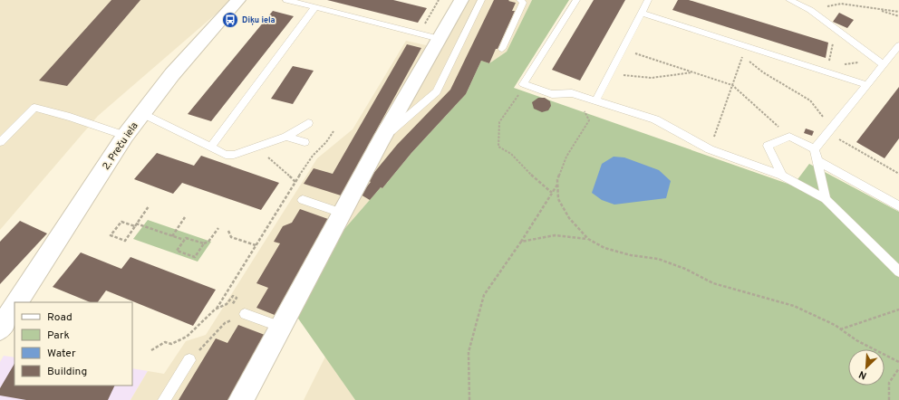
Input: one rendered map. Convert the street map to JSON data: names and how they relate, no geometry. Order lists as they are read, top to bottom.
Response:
{
  "streets": {
    "street": ["2. Preču iela"]
  },
  "places": {
    "bus stop": ["Diķu iela"]
  },
  "legend": [
    "Road",
    "Park",
    "Water",
    "Building"
  ],
  "north": "bottom left"
}
